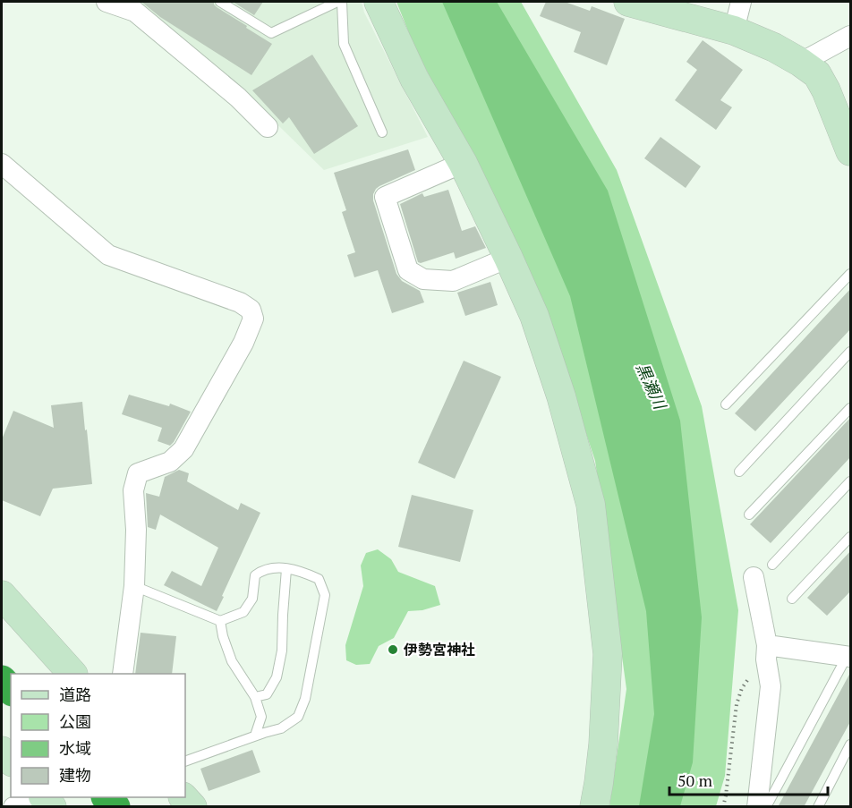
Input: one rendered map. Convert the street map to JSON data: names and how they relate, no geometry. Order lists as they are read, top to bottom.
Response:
{
  "water": ["黒瀬川"],
  "places": ["伊勢宮神社"],
  "legend": [
    "道路",
    "公園",
    "水域",
    "建物"
  ],
  "scale_bar": "50 m"
}
